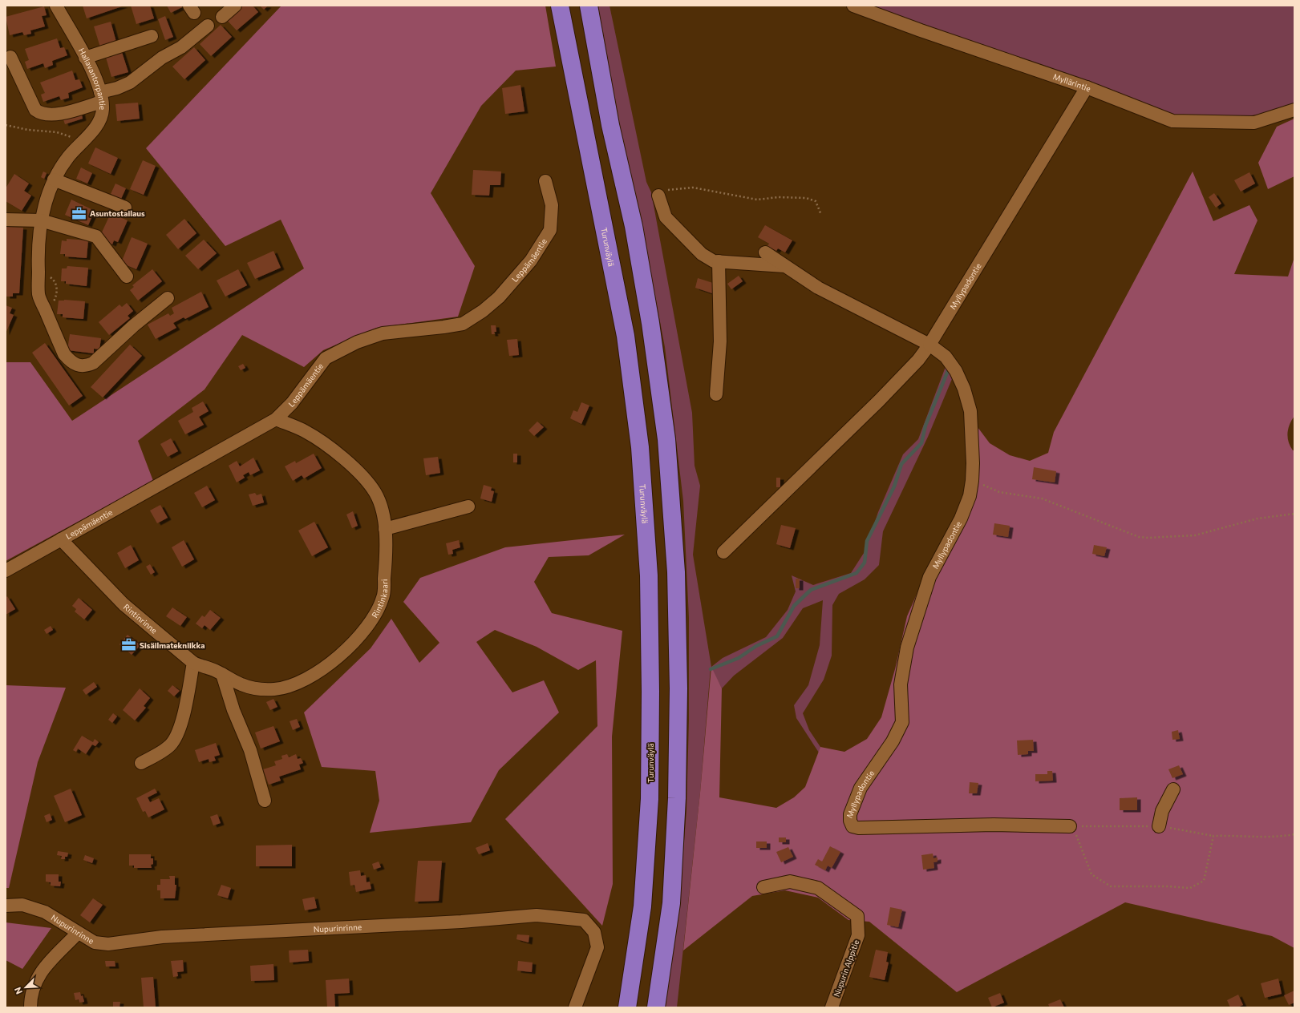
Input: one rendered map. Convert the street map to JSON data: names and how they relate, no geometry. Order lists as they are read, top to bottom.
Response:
{
  "streets": {
    "highway": ["Turunväylä"],
    "street": [
      "Hallavantorpantie",
      "Myllärintie",
      "Leppämäentie",
      "Myllypadontie",
      "Rintinkaari",
      "Rintinrinne",
      "Nupurinrinne",
      "Nupurin Alppitie"
    ]
  },
  "crossings": [
    ["Myllärintie", "Myllypadontie"],
    ["Leppämäentie", "Rintinkaari"],
    ["Leppämäentie", "Rintinrinne"],
    ["Rintinkaari", "Rintinrinne"]
  ],
  "places": {
    "office": ["Asuntostailaus", "Sisäilmatekniikka"]
  },
  "north": "bottom left"
}
